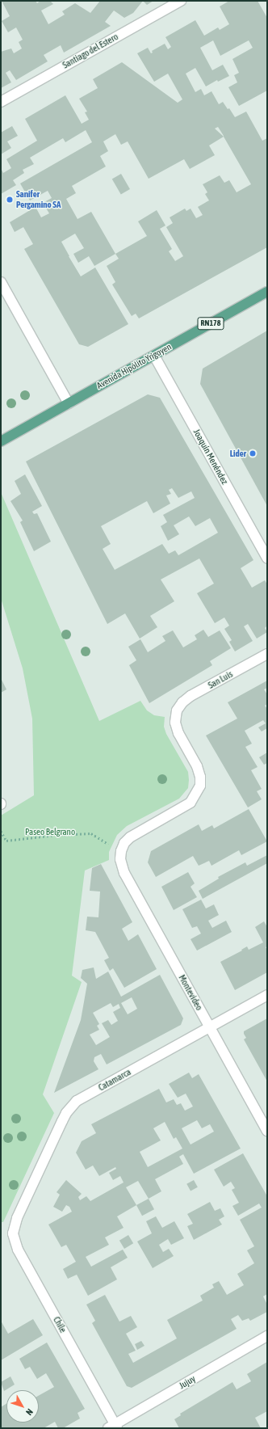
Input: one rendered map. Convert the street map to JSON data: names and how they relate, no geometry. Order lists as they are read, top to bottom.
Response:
{
  "streets": {
    "main road": ["RN178", "Avenida Hipólito Yrigoyen"],
    "street": [
      "Santiago del Estero",
      "Joaquín Menéndez",
      "San Luis",
      "Montevideo",
      "Catamarca",
      "Chile",
      "Jujuy"
    ]
  },
  "crossings": [
    ["Avenida Hipólito Yrigoyen", "Joaquín Menéndez"],
    ["San Luis", "Montevideo"],
    ["Montevideo", "Catamarca"],
    ["Catamarca", "Chile"],
    ["Chile", "Jujuy"]
  ],
  "parks": ["Paseo Belgrano"],
  "places": ["Sanifer Pergamino SA", "Lider"],
  "north": "bottom right"
}
